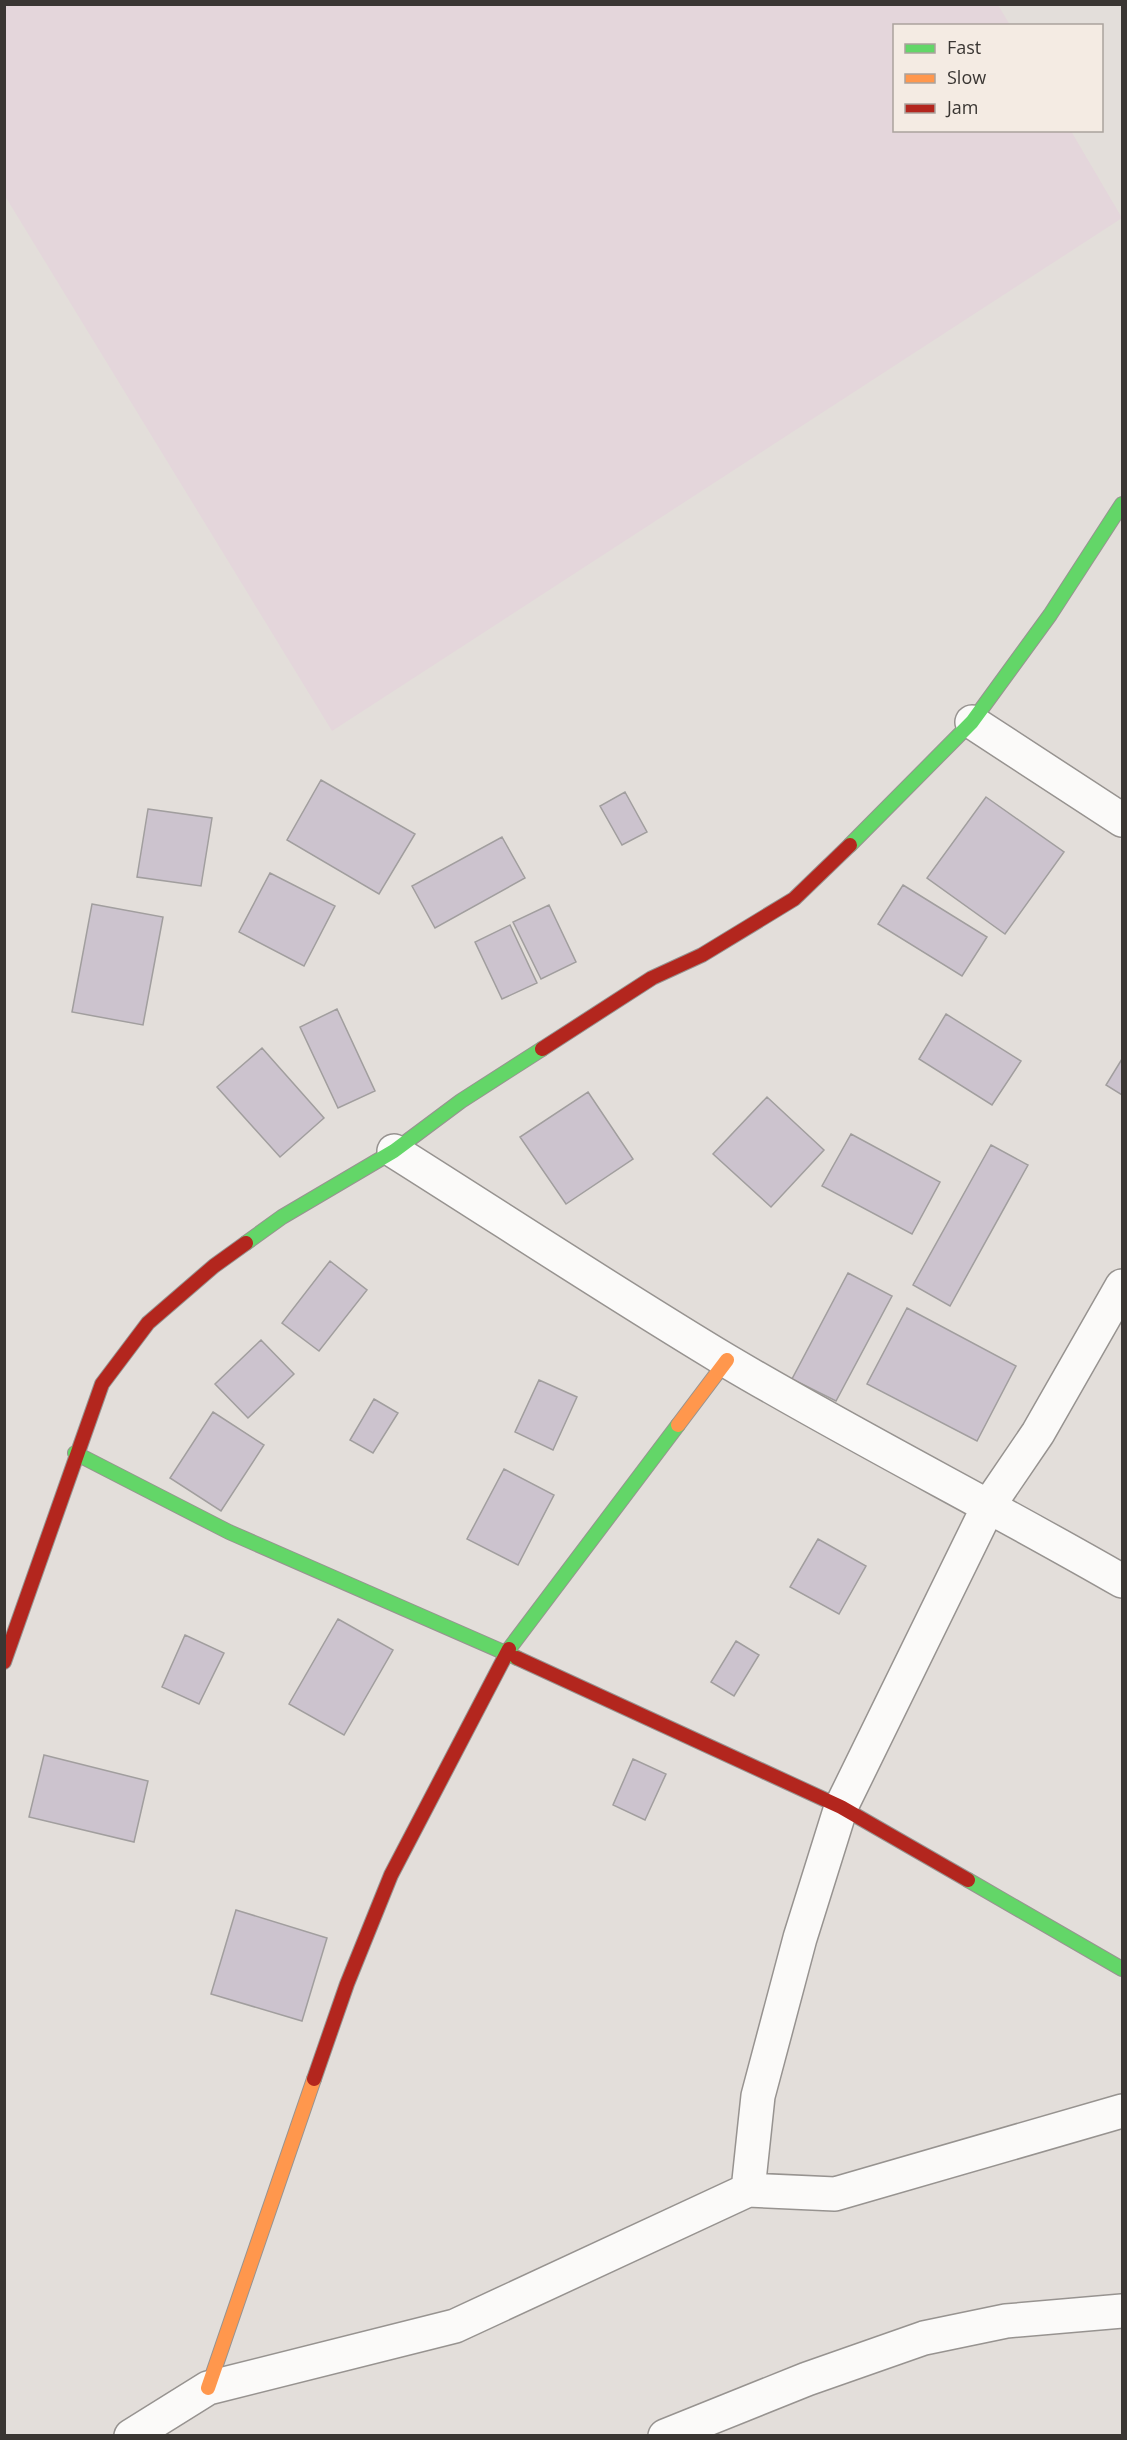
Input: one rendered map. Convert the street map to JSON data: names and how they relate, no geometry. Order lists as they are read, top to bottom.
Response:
{
  "legend": ["Fast", "Slow", "Jam"]
}
